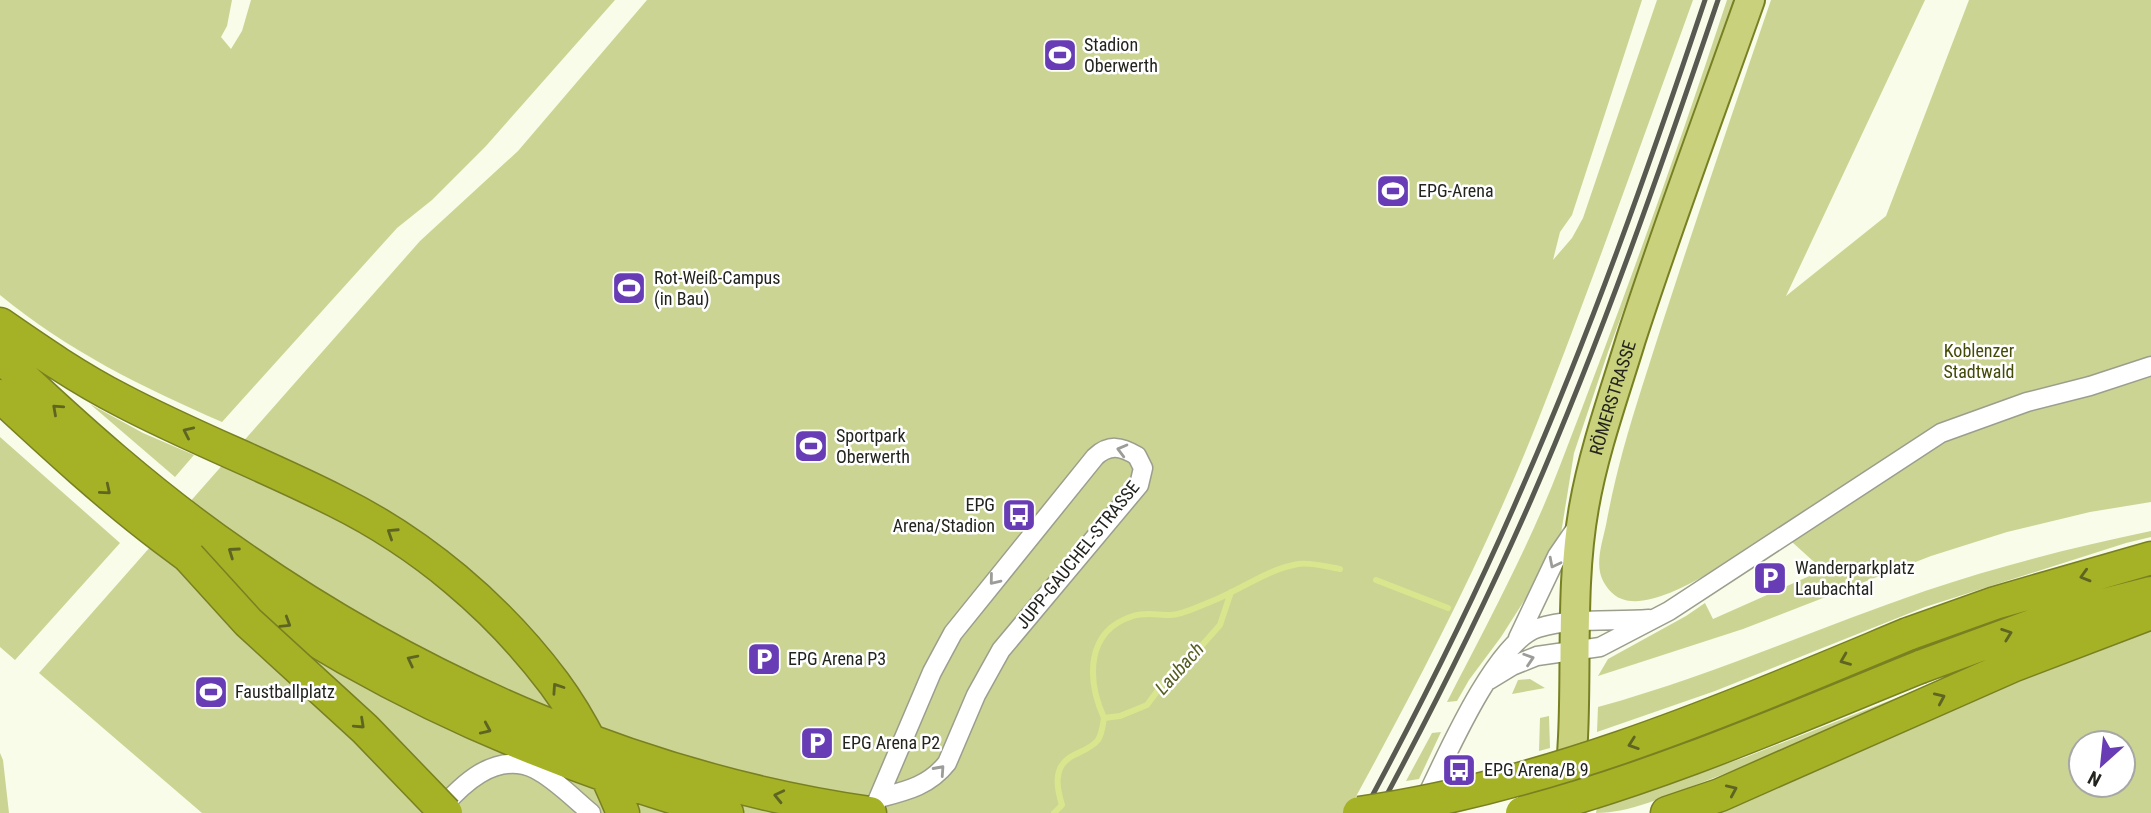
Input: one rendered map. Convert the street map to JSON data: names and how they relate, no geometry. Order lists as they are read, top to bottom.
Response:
{
  "streets": {
    "main road": ["RÖMERSTRASSE"],
    "street": ["JUPP-GAUCHEL-STRASSE"]
  },
  "water": ["Laubach"],
  "parks": ["Koblenzer Stadtwald"],
  "places": {
    "sports": [
      "Stadion Oberwerth",
      "EPG-Arena",
      "Rot-Weiß-Campus (in Bau)",
      "Sportpark Oberwerth",
      "Faustballplatz"
    ],
    "bus stop": ["EPG Arena/Stadion", "EPG Arena/B 9"],
    "parking": ["Wanderparkplatz Laubachtal", "EPG Arena P3", "EPG Arena P2"]
  },
  "north": "bottom left"
}
